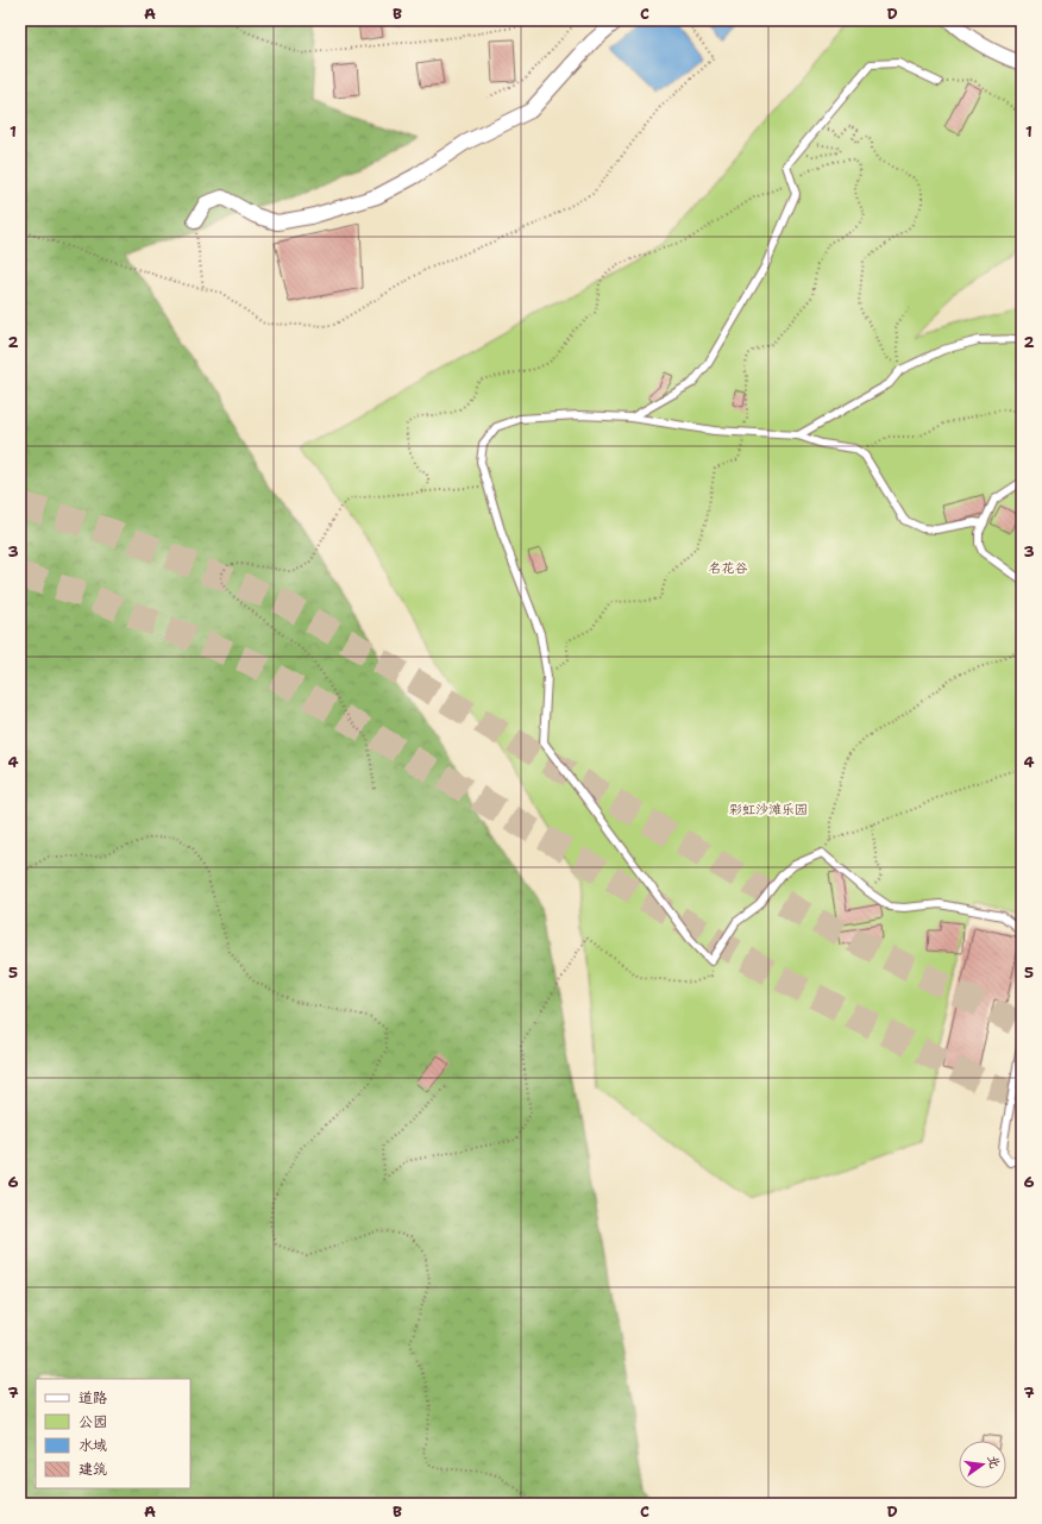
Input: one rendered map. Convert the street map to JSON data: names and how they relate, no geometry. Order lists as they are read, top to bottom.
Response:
{
  "parks": ["名花谷", "彩虹沙滩乐园"],
  "legend": [
    "道路",
    "公园",
    "水域",
    "建筑"
  ],
  "north": "right",
  "grid": {
    "columns": [
      "A",
      "B",
      "C",
      "D"
    ],
    "rows": [
      "1",
      "2",
      "3",
      "4",
      "5",
      "6",
      "7"
    ]
  }
}
